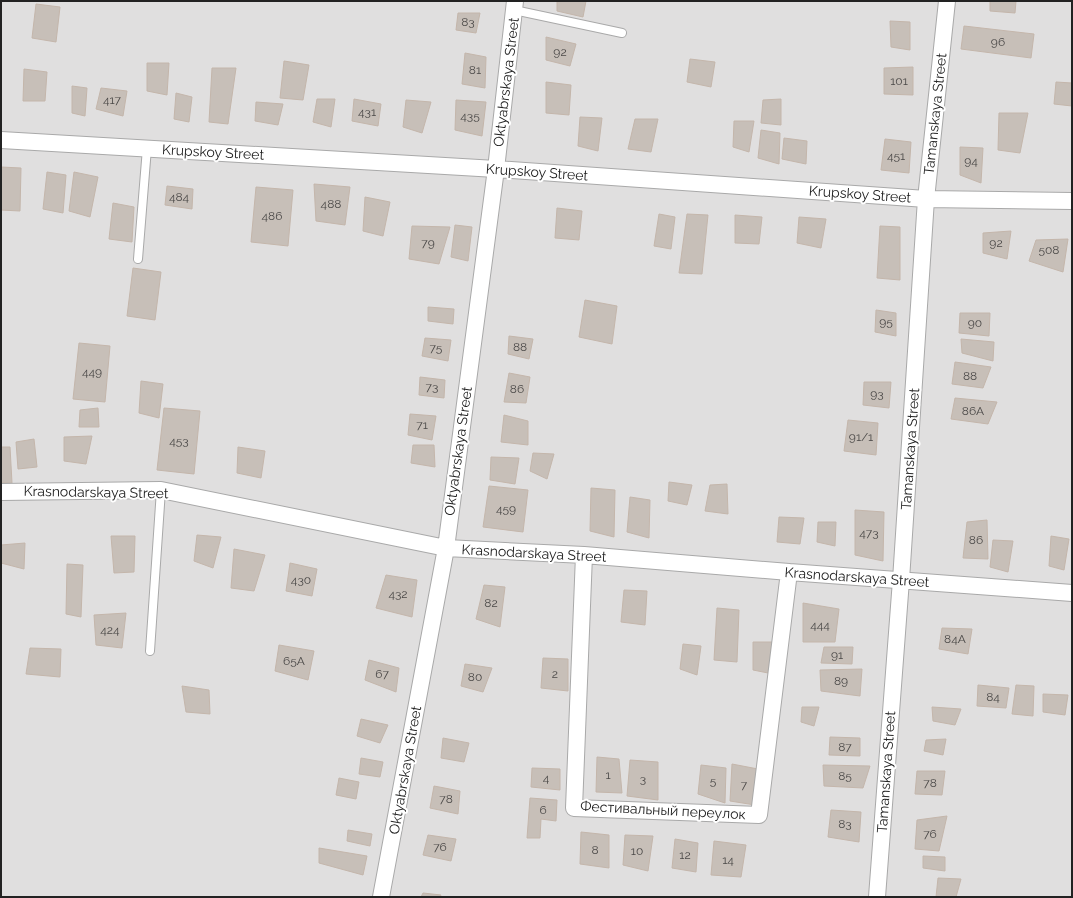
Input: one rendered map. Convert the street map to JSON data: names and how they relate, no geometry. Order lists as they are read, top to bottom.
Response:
{
  "streets": {
    "street": [
      "Oktyabrskaya Street",
      "Tamanskaya Street",
      "Krupskoy Street",
      "Krasnodarskaya Street",
      "Фестивальный переулок"
    ]
  },
  "crossings": [
    ["Oktyabrskaya Street", "Krupskoy Street"],
    ["Oktyabrskaya Street", "Krasnodarskaya Street"],
    ["Tamanskaya Street", "Krupskoy Street"],
    ["Tamanskaya Street", "Krasnodarskaya Street"],
    ["Krasnodarskaya Street", "Фестивальный переулок"]
  ],
  "house_numbers": [
    "83",
    "96",
    "92",
    "81",
    "101",
    "417",
    "431",
    "435",
    "451",
    "94",
    "484",
    "488",
    "486",
    "79",
    "92",
    "508",
    "95",
    "90",
    "88",
    "75",
    "449",
    "88",
    "73",
    "86",
    "93",
    "86А",
    "71",
    "91/1",
    "453",
    "459",
    "473",
    "86",
    "430",
    "432",
    "82",
    "444",
    "424",
    "84А",
    "91",
    "65А",
    "67",
    "2",
    "80",
    "89",
    "84",
    "87",
    "1",
    "85",
    "4",
    "3",
    "5",
    "78",
    "7",
    "78",
    "6",
    "83",
    "76",
    "76",
    "8",
    "10",
    "12",
    "14"
  ]
}
